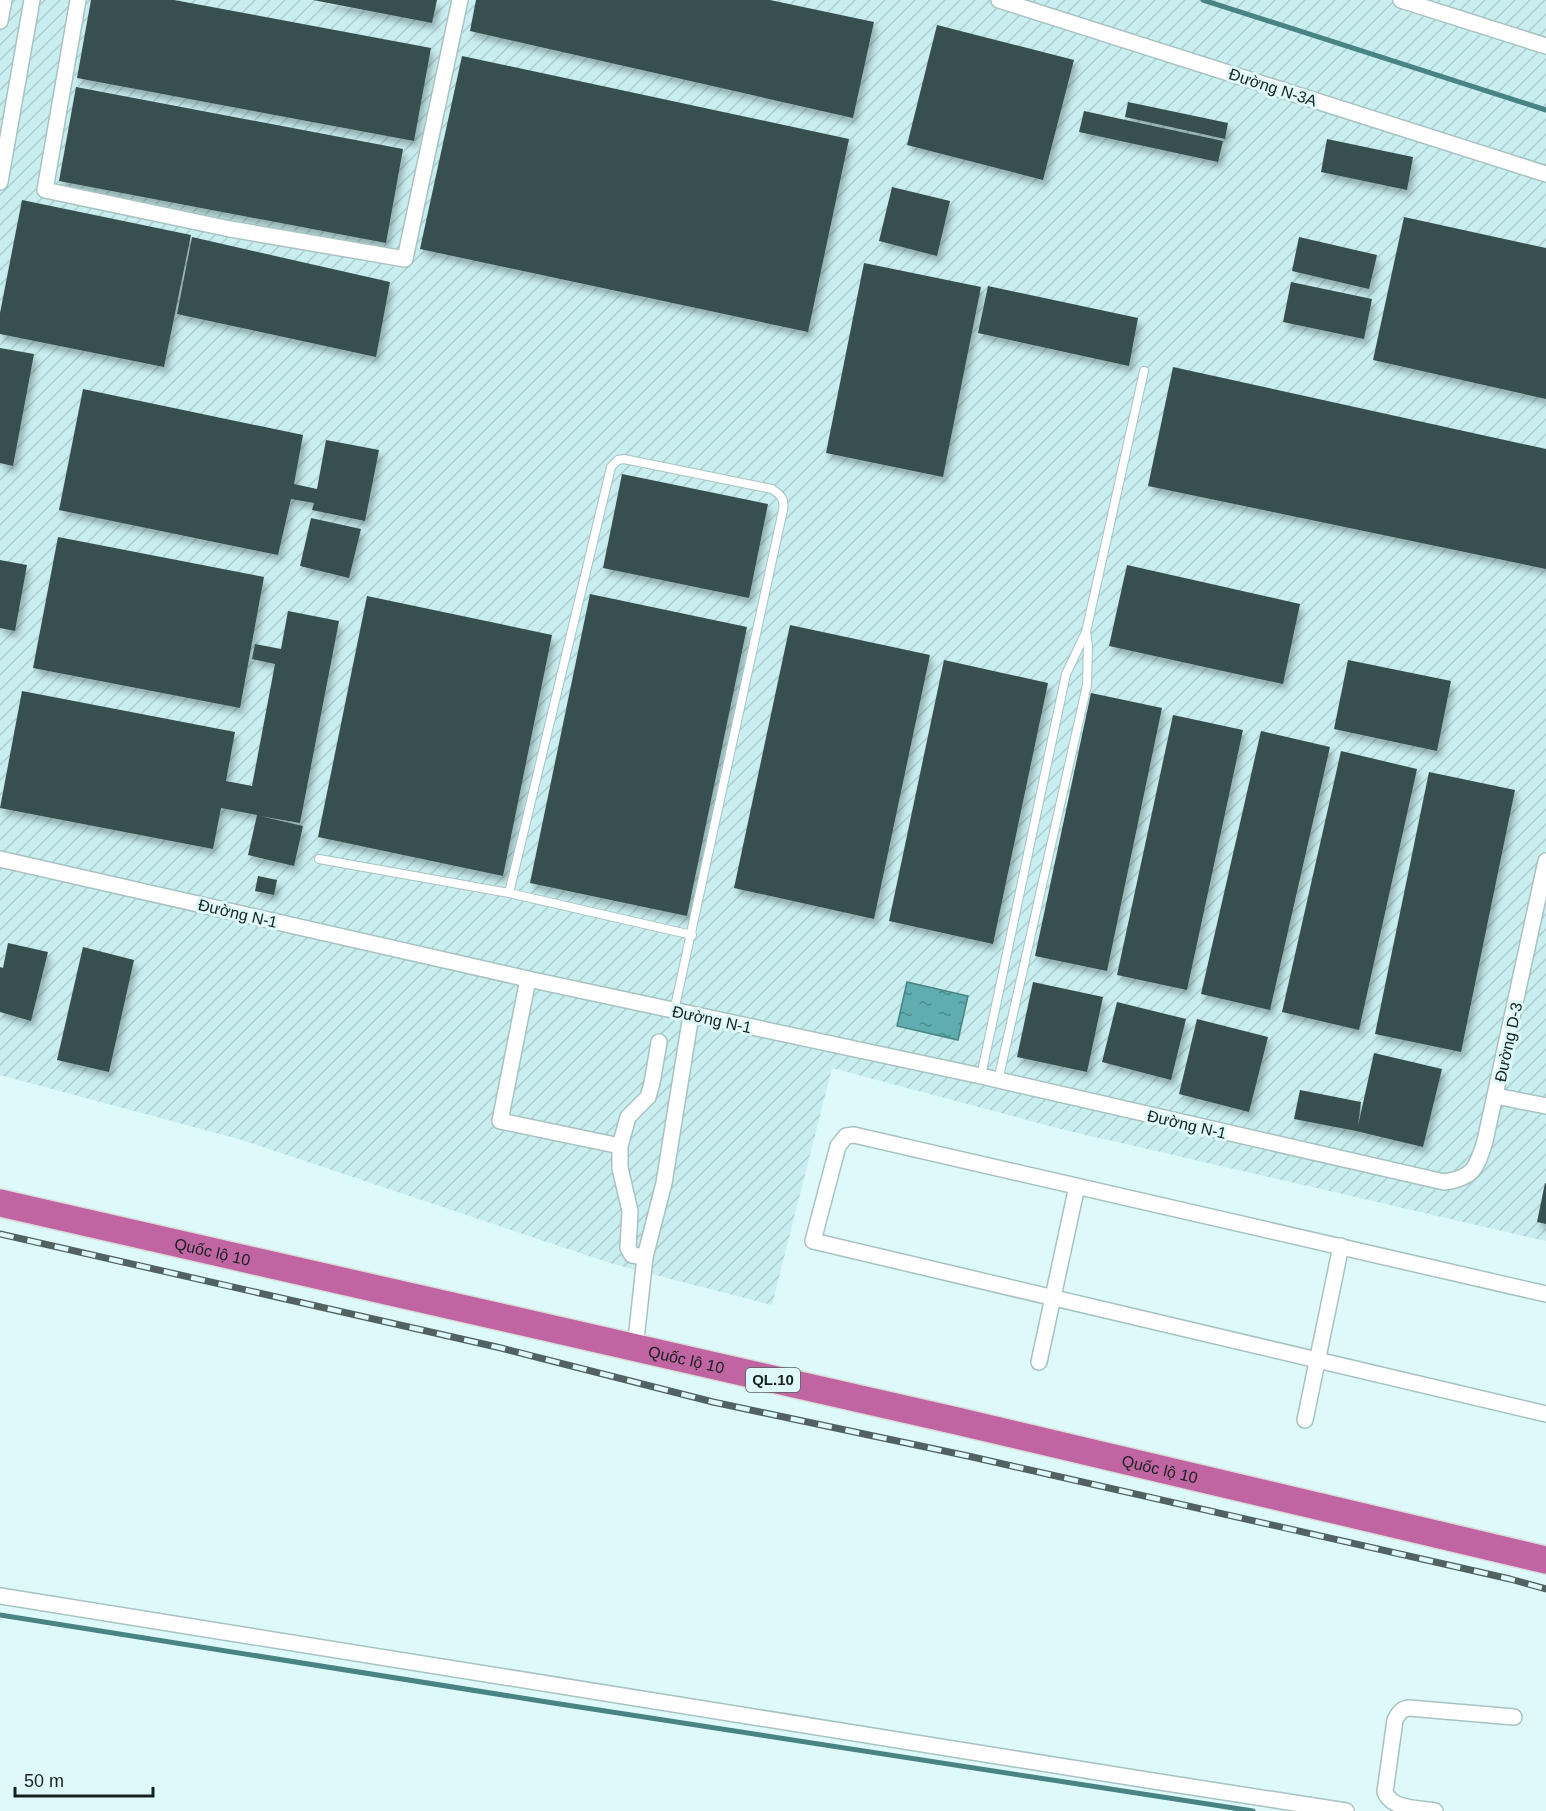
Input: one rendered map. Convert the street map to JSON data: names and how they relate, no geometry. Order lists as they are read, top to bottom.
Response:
{
  "streets": {
    "highway": ["Quốc lộ 10", "QL.10"],
    "street": ["Đường N-3A", "Đường N-1", "Đường D-3"]
  },
  "crossings": [
    ["Đường N-1", "Đường D-3"]
  ],
  "scale_bar": "50 m"
}
